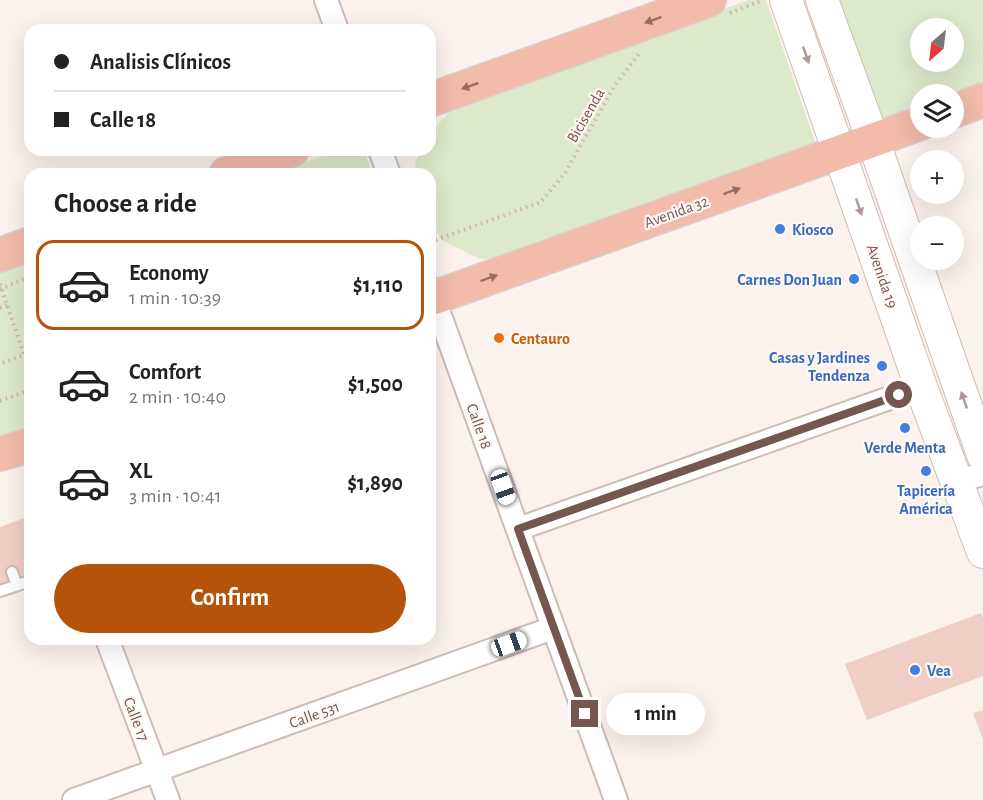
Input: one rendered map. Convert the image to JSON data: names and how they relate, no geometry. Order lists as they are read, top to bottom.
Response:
{
  "streets": {
    "highway": ["Avenida 32"],
    "main road": ["Avenida 19"],
    "street": ["Calle 18", "Calle 531", "Calle 17"],
    "path": ["Bicisenda"]
  },
  "crossings": [
    ["Avenida 32", "Avenida 19"],
    ["Calle 18", "Calle 531"],
    ["Calle 531", "Calle 17"]
  ],
  "places": [
    "Kiosco",
    "Carnes Don Juan",
    "Centauro",
    "Casas y Jardines Tendenza",
    "Verde Menta",
    "Tapicería América",
    "Vea"
  ],
  "north": "bottom left",
  "page": {
    "map_buttons": ["+", "−"],
    "banner": ["Analisis Clínicos", "Calle 18"],
    "heading": "Choose a ride",
    "list": [
      {
        "name": "Economy",
        "note": "1 min · 10:39",
        "value": "$1,110"
      },
      {
        "name": "Comfort",
        "note": "2 min · 10:40",
        "value": "$1,500"
      },
      {
        "name": "XL",
        "note": "3 min · 10:41",
        "value": "$1,890"
      }
    ],
    "buttons": "Confirm",
    "bubble": "1 min"
  }
}
